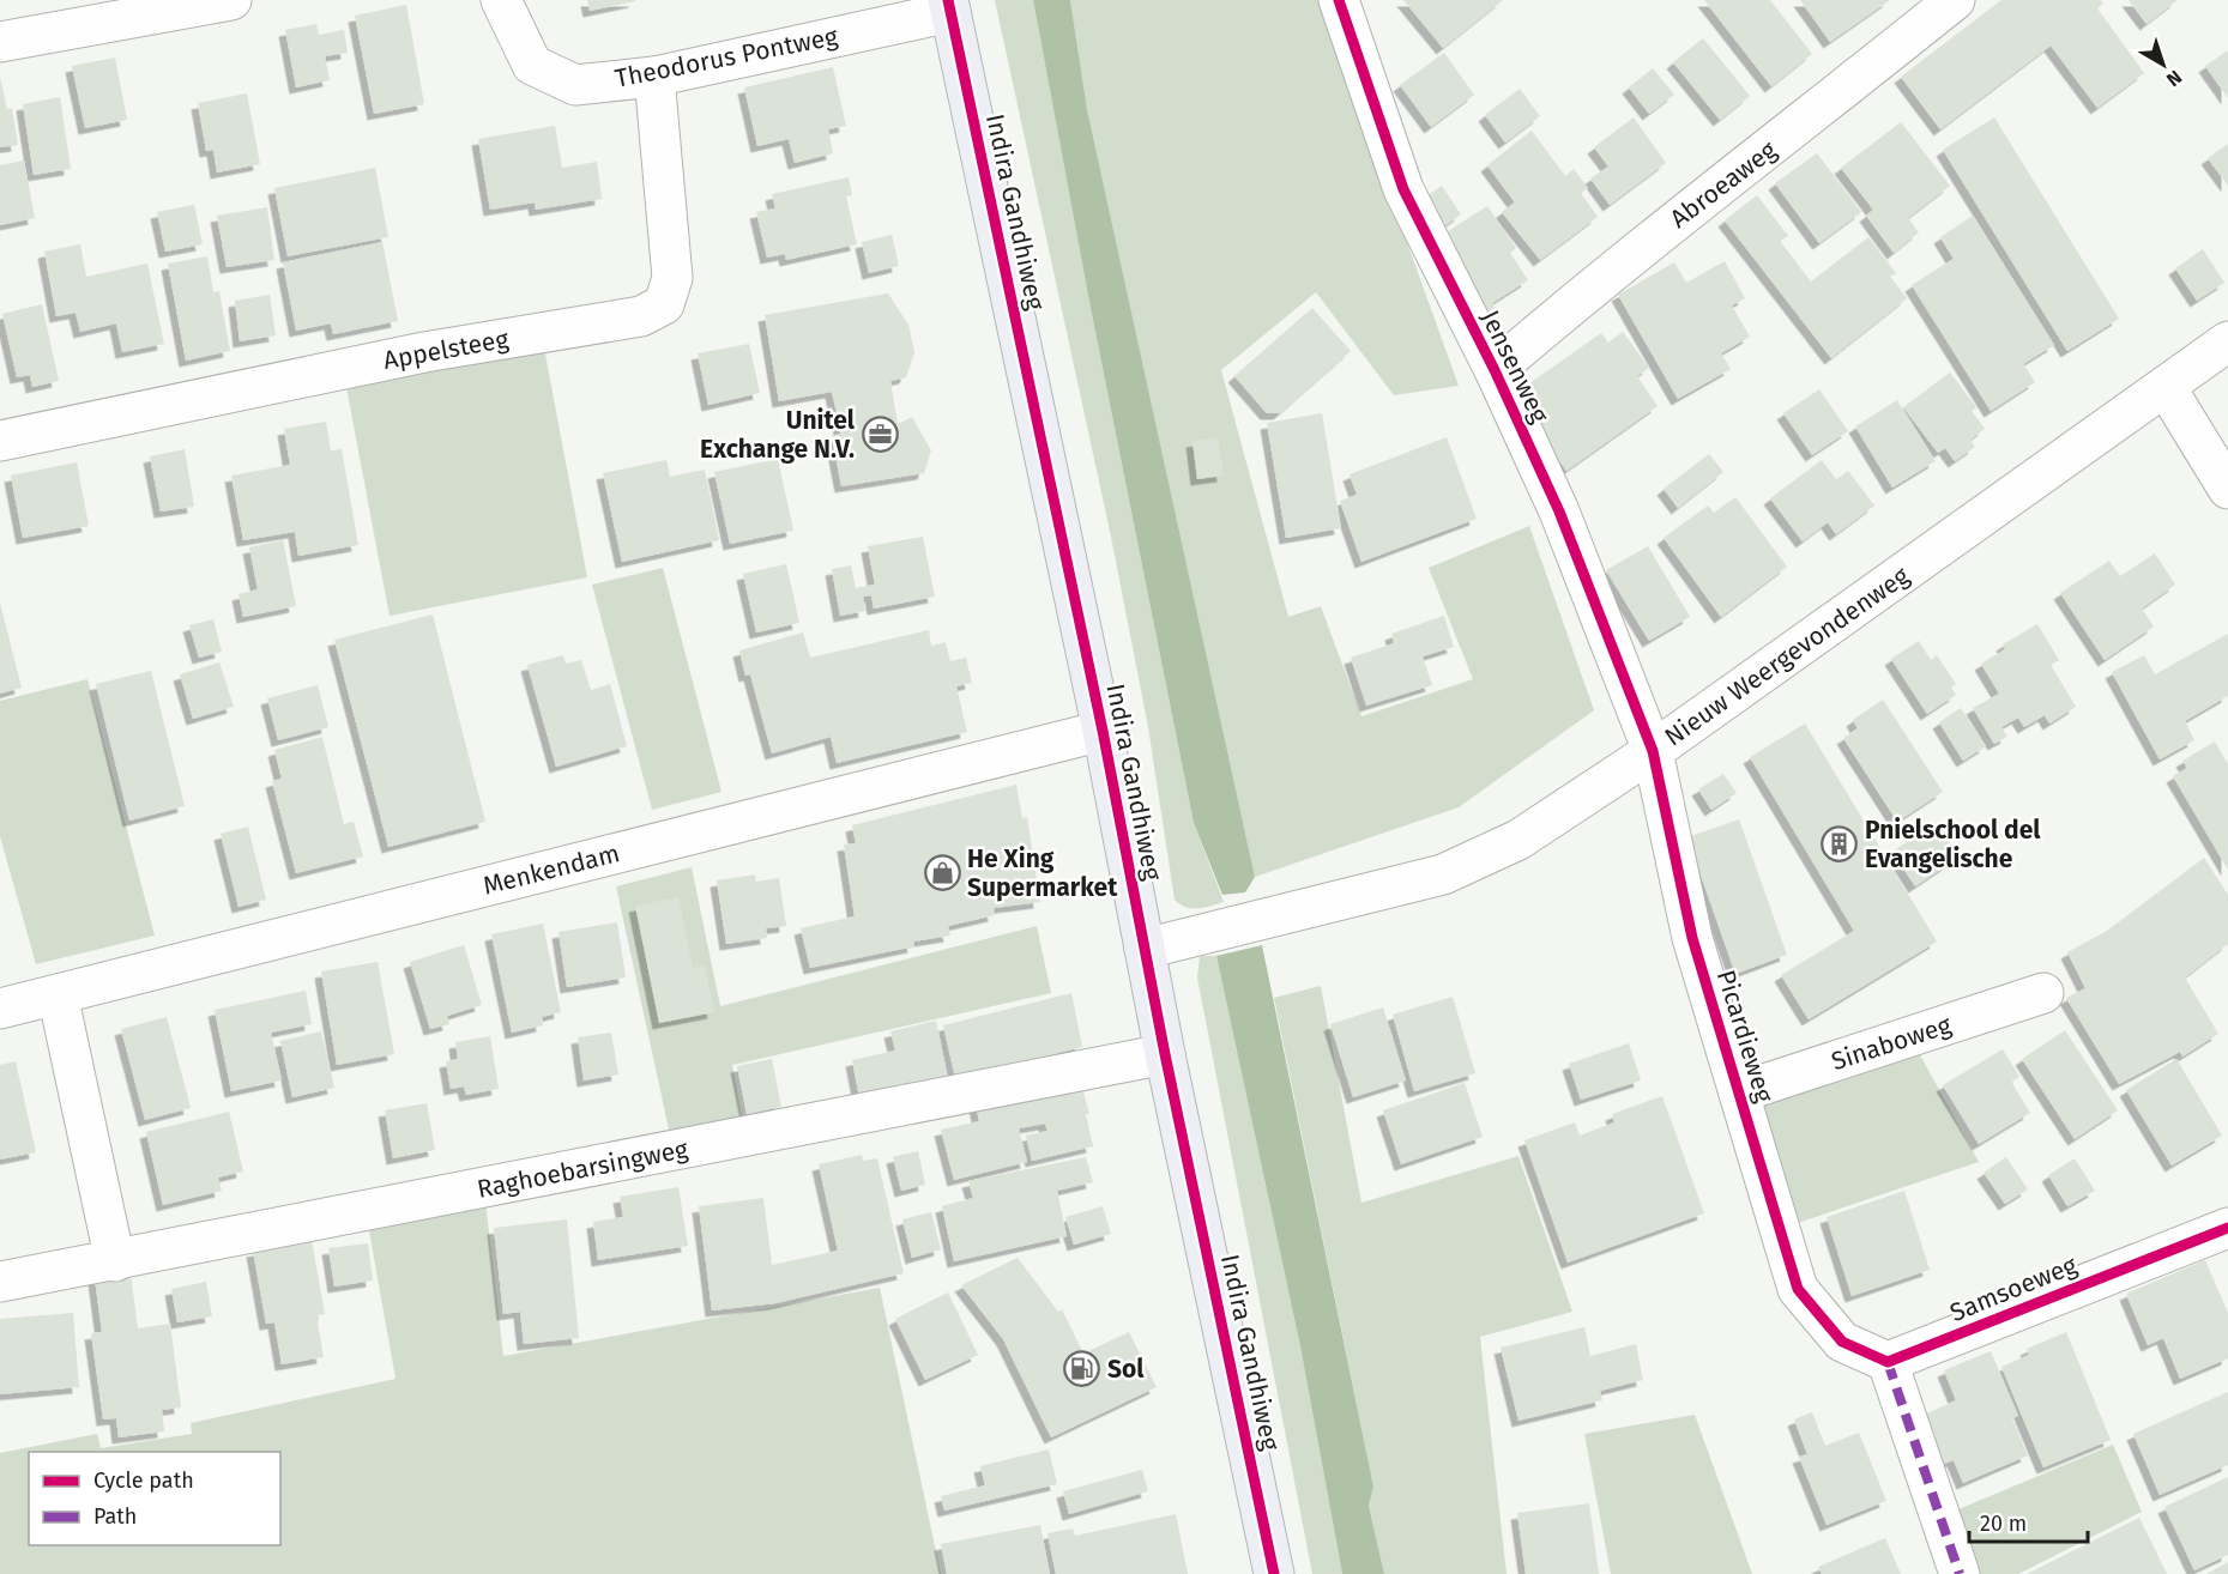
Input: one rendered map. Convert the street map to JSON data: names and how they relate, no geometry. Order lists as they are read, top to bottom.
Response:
{
  "streets": {
    "main road": ["Indira Gandhiweg"],
    "street": [
      "Theodorus Pontweg",
      "Abroeaweg",
      "Appelsteeg",
      "Jensenweg",
      "Nieuw Weergevondenweg",
      "Menkendam",
      "Picardieweg",
      "Sinaboweg",
      "Raghoebarsingweg",
      "Samsoeweg"
    ]
  },
  "crossings": [
    ["Theodorus Pontweg", "Indira Gandhiweg"],
    ["Theodorus Pontweg", "Appelsteeg"],
    ["Abroeaweg", "Jensenweg"],
    ["Indira Gandhiweg", "Nieuw Weergevondenweg"],
    ["Indira Gandhiweg", "Menkendam"],
    ["Indira Gandhiweg", "Raghoebarsingweg"],
    ["Jensenweg", "Nieuw Weergevondenweg"],
    ["Jensenweg", "Picardieweg"],
    ["Nieuw Weergevondenweg", "Picardieweg"],
    ["Picardieweg", "Sinaboweg"],
    ["Picardieweg", "Samsoeweg"]
  ],
  "places": {
    "office": ["Unitel Exchange N.V."],
    "building": ["Pnielschool del Evangelische"],
    "shop": ["He Xing Supermarket"],
    "fuel station": ["Sol"]
  },
  "legend": ["Cycle path", "Path"],
  "scale_bar": "20 m",
  "north": "bottom right"
}
